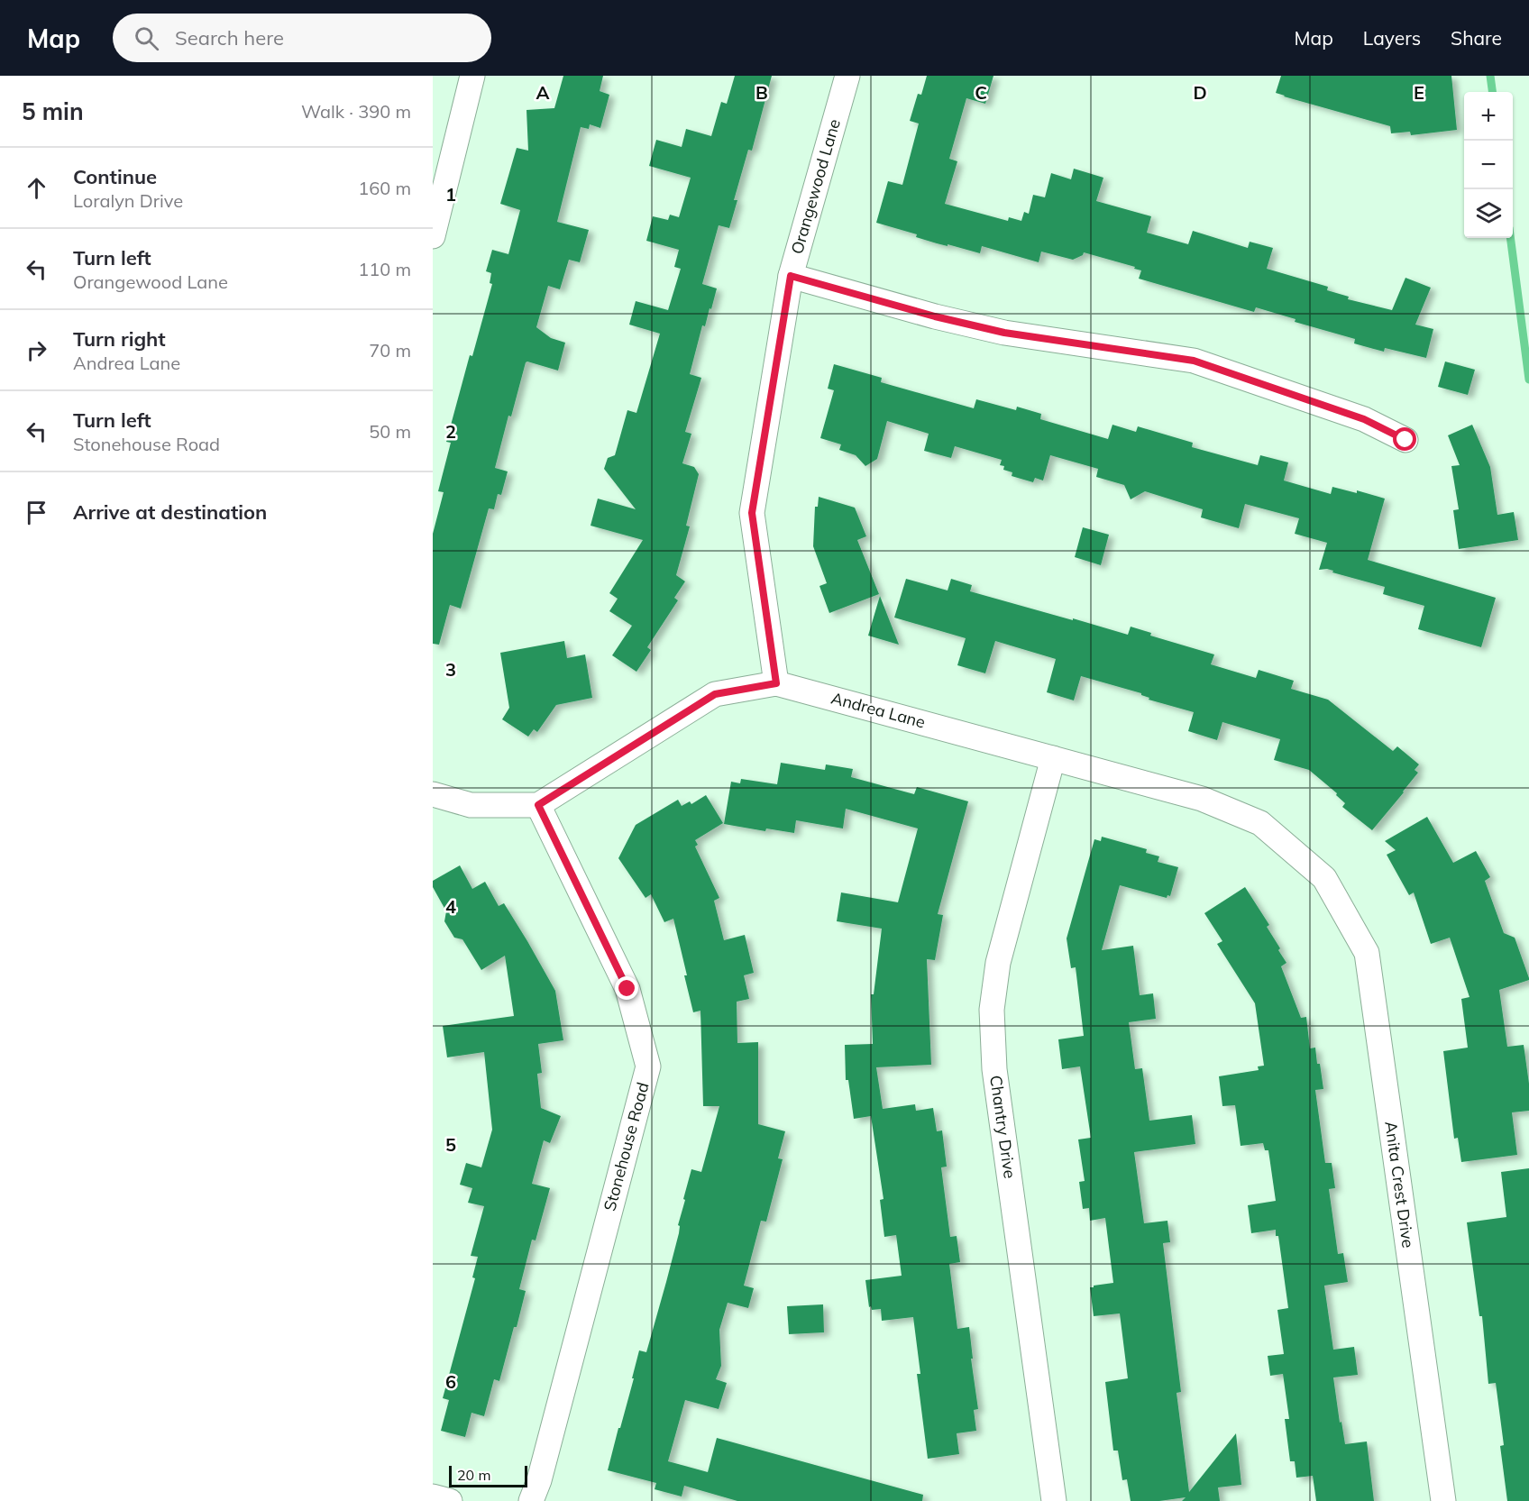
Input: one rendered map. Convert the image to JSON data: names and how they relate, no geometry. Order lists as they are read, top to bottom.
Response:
{
  "streets": {
    "street": [
      "Orangewood Lane",
      "Andrea Lane",
      "Chantry Drive",
      "Stonehouse Road",
      "Anita Crest Drive"
    ]
  },
  "crossings": [
    ["Orangewood Lane", "Andrea Lane"],
    ["Andrea Lane", "Chantry Drive"],
    ["Andrea Lane", "Stonehouse Road"],
    ["Andrea Lane", "Anita Crest Drive"]
  ],
  "scale_bar": "20 m",
  "page": {
    "header": "Map",
    "search": "Search here",
    "nav": ["Map", "Layers", "Share"],
    "heading": ["5 min", "Walk · 390 m"],
    "map_buttons": ["+", "−"],
    "list": [
      ["Continue", "Loralyn Drive", "160 m"],
      ["Turn left", "Orangewood Lane", "110 m"],
      ["Turn right", "Andrea Lane", "70 m"],
      ["Turn left", "Stonehouse Road", "50 m"],
      "Arrive at destination"
    ],
    "scale": "20 m"
  },
  "grid": {
    "columns": [
      "A",
      "B",
      "C",
      "D",
      "E"
    ],
    "rows": [
      "1",
      "2",
      "3",
      "4",
      "5",
      "6"
    ]
  }
}
